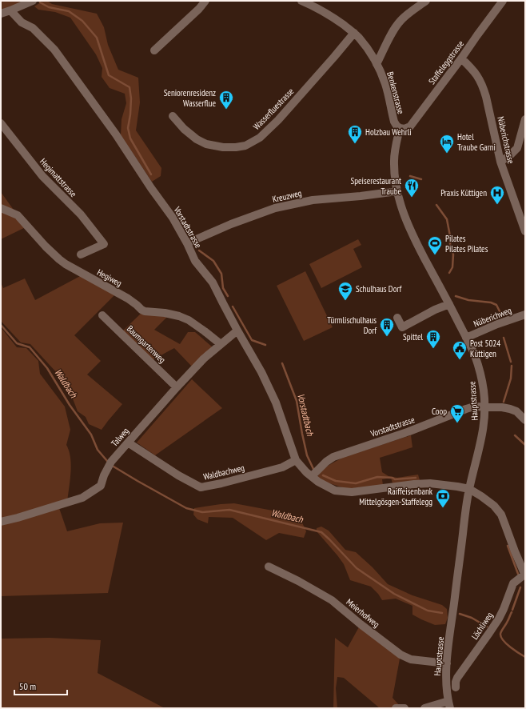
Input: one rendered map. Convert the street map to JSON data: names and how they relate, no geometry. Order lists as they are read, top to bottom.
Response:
{
  "streets": {
    "street": [
      "Staffeleggstrasse",
      "Benkenstrasse",
      "Wasserfluestrasse",
      "Nüberichstrasse",
      "Hegimattstrasse",
      "Kreuzweg",
      "Vorstadtstrasse",
      "Hegiweg",
      "Nüberichweg",
      "Baumgartenweg",
      "Hauptstrasse",
      "Talweg",
      "Waldbachweg",
      "Meierhofweg",
      "Löchliweg"
    ]
  },
  "crossings": [
    ["Staffeleggstrasse", "Benkenstrasse"],
    ["Staffeleggstrasse", "Nüberichstrasse"],
    ["Staffeleggstrasse", "Hauptstrasse"],
    ["Benkenstrasse", "Wasserfluestrasse"],
    ["Benkenstrasse", "Hauptstrasse"],
    ["Kreuzweg", "Vorstadtstrasse"],
    ["Kreuzweg", "Hauptstrasse"],
    ["Vorstadtstrasse", "Hauptstrasse"],
    ["Vorstadtstrasse", "Talweg"],
    ["Vorstadtstrasse", "Waldbachweg"],
    ["Hegiweg", "Talweg"],
    ["Nüberichweg", "Hauptstrasse"],
    ["Baumgartenweg", "Talweg"],
    ["Hauptstrasse", "Meierhofweg"],
    ["Talweg", "Waldbachweg"]
  ],
  "water": ["Waldbach", "Vorstadtbach"],
  "places": {
    "building": [
      "Seniorenresidenz Wasserflue",
      "Holzbau Wehrli",
      "Türmlischulhaus Dorf",
      "Spittel"
    ],
    "hotel": ["Hotel Traube Garni"],
    "restaurant": ["Speiserestaurant Traube"],
    "hospital": ["Praxis Küttigen"],
    "sports": ["Pilates Pilates Pilates"],
    "school or university": ["Schulhaus Dorf"],
    "public building": ["Post 5024 Küttigen"],
    "supermarket": ["Coop"],
    "bank": ["Raiffeisenbank Mittelgösgen-Staffelegg"]
  },
  "scale_bar": "50 m"
}
